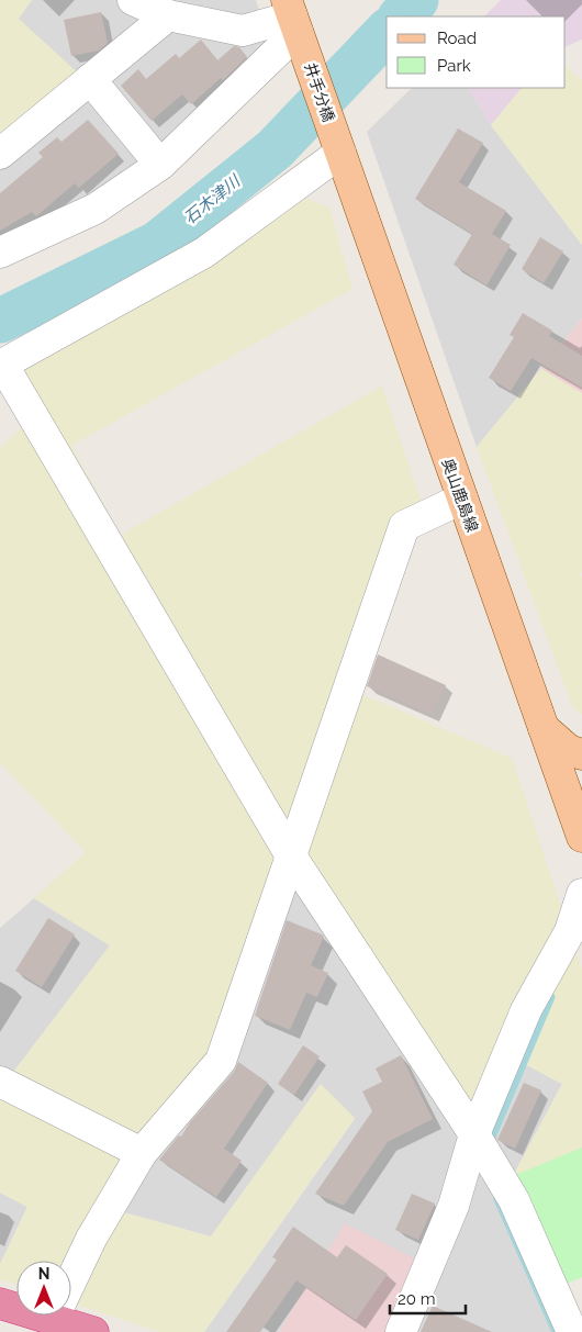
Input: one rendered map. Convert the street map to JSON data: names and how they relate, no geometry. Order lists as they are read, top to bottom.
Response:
{
  "streets": {
    "main road": ["井手分橋", "奥山鹿島線"]
  },
  "crossings": [
    ["井手分橋", "奥山鹿島線"]
  ],
  "water": ["石木津川"],
  "legend": ["Road", "Park"],
  "scale_bar": "20 m",
  "north": "top"
}
